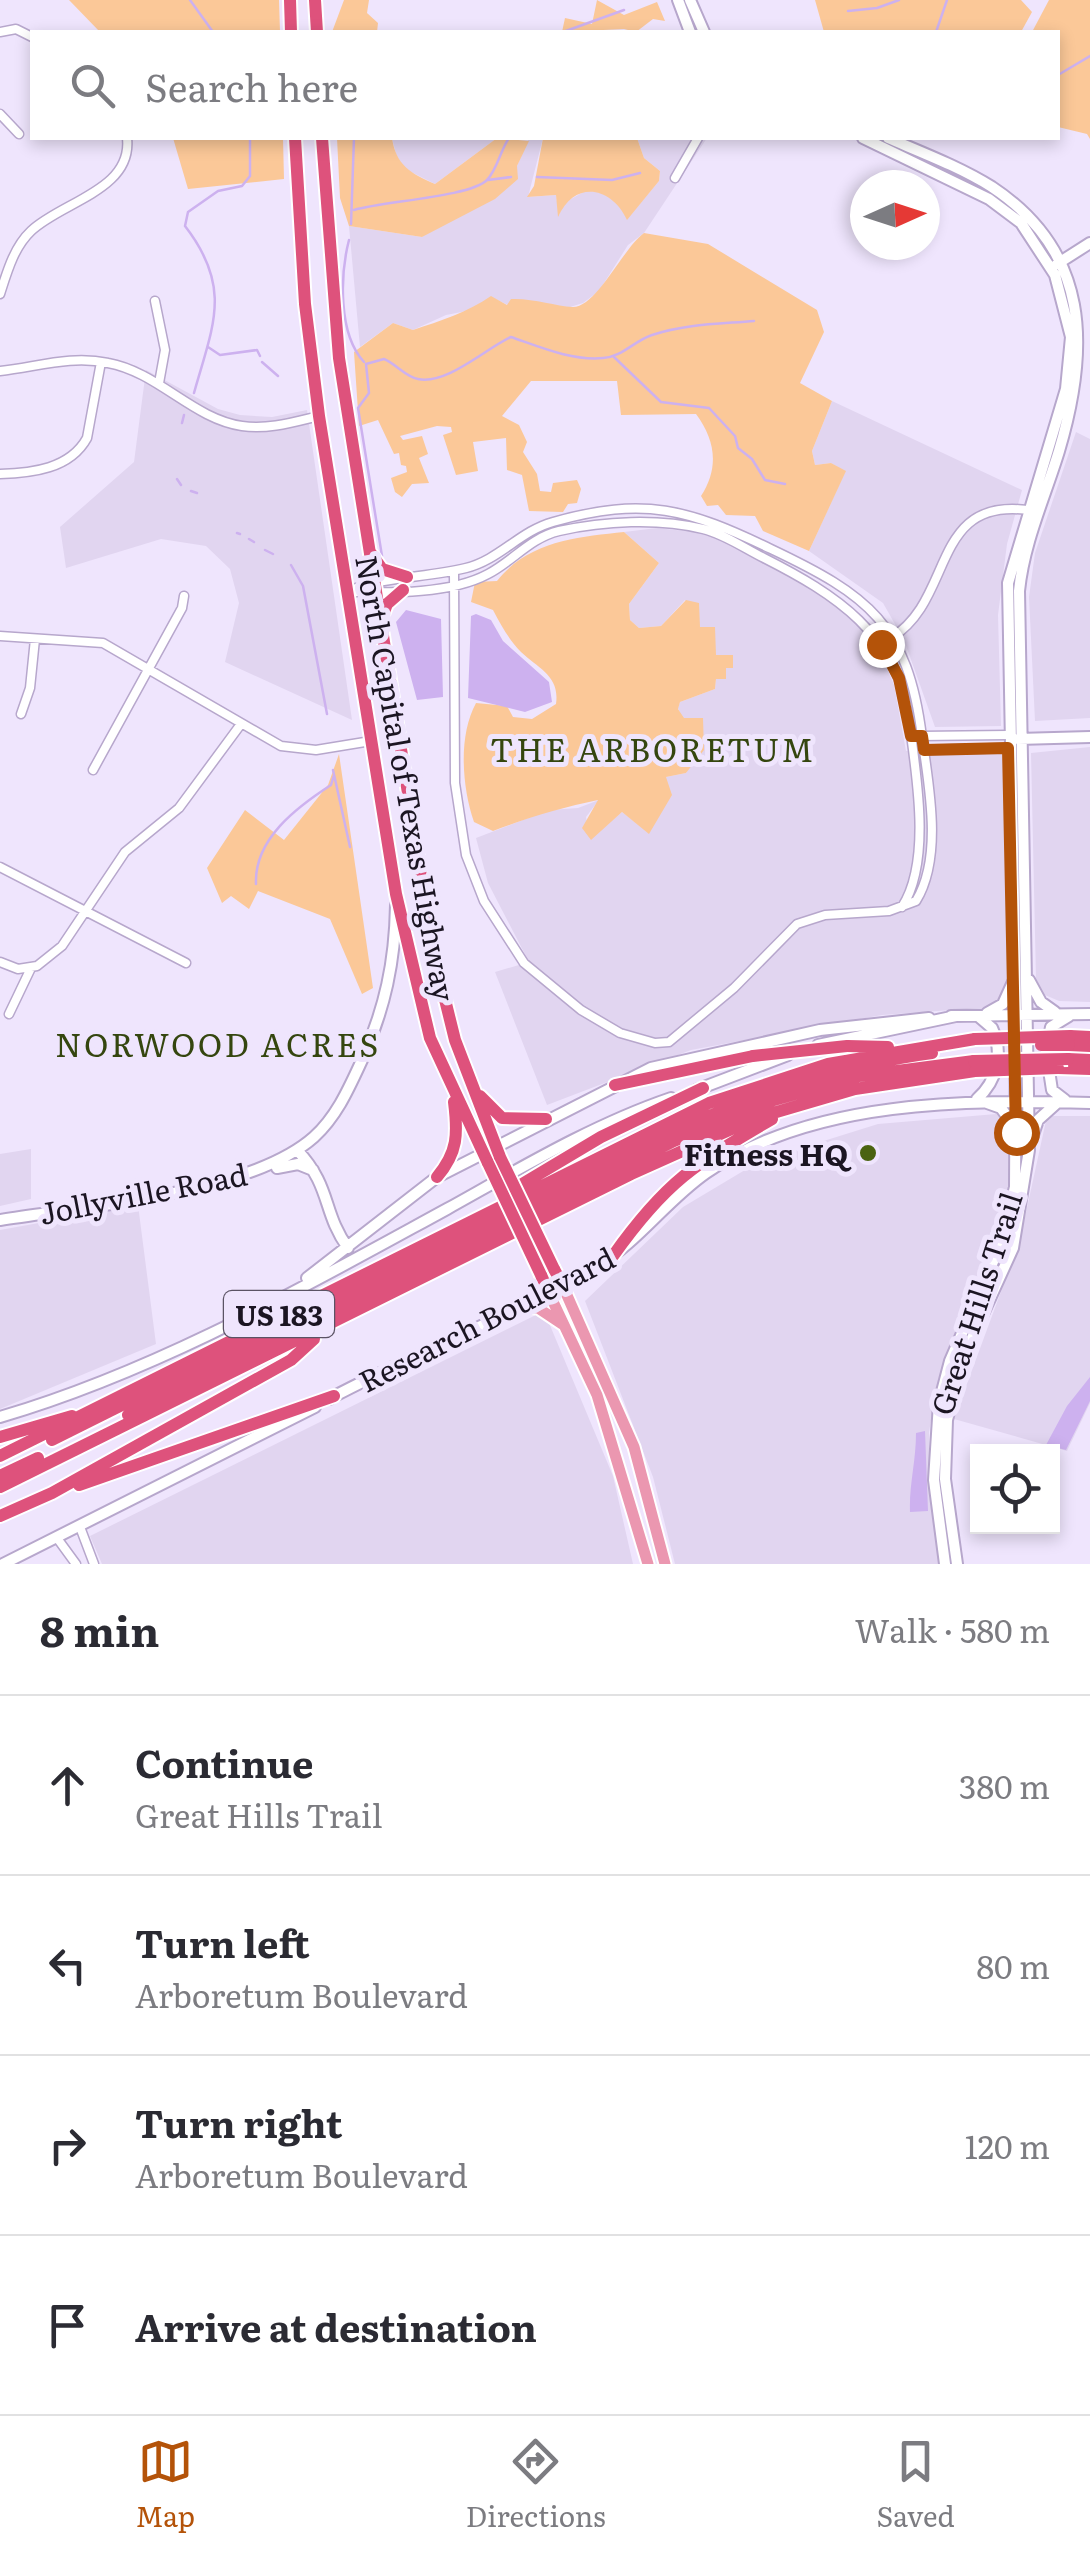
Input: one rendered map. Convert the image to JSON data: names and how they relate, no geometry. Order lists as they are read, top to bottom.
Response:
{
  "streets": {
    "highway": ["North Capital of Texas Highway", "US 183"],
    "street": ["Jollyville Road", "Great Hills Trail", "Research Boulevard"]
  },
  "crossings": [
    ["North Capital of Texas Highway", "Jollyville Road"],
    ["North Capital of Texas Highway", "Research Boulevard"],
    ["Great Hills Trail", "Research Boulevard"]
  ],
  "districts": ["THE ARBORETUM", "NORWOOD ACRES"],
  "places": ["Fitness HQ"],
  "north": "right",
  "page": {
    "search": "Search here",
    "heading": ["8 min", "Walk · 580 m"],
    "list": [
      ["Continue", "Great Hills Trail", "380 m"],
      ["Turn left", "Arboretum Boulevard", "80 m"],
      ["Turn right", "Arboretum Boulevard", "120 m"],
      "Arrive at destination"
    ],
    "nav": ["Map", "Directions", "Saved"]
  }
}
